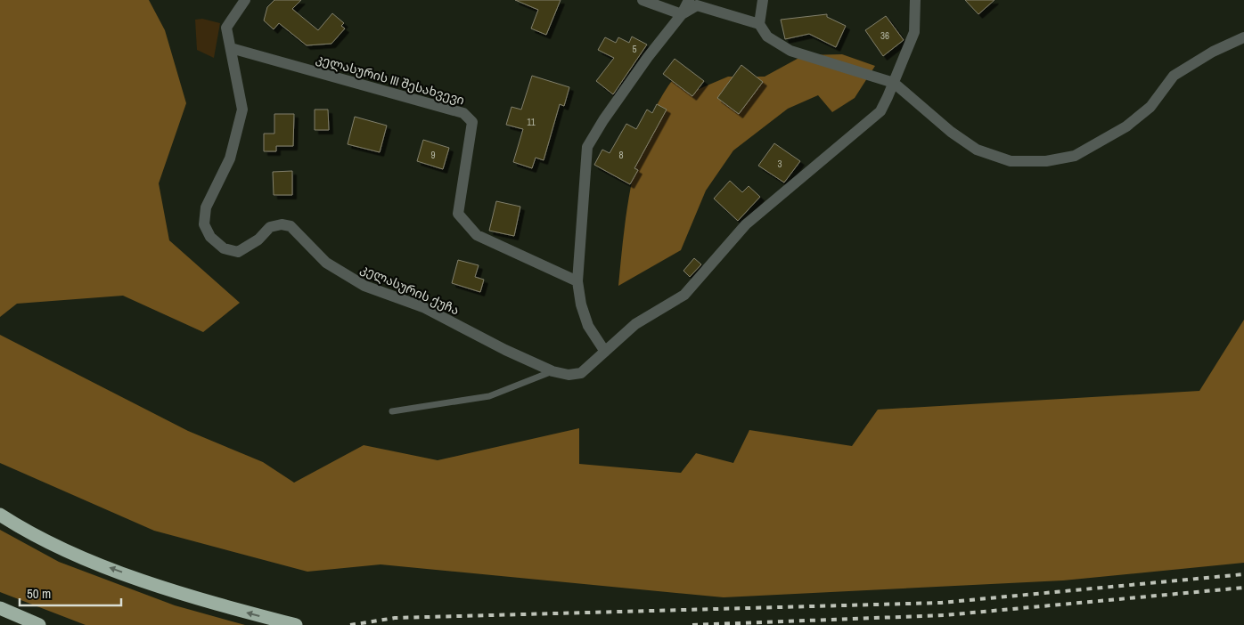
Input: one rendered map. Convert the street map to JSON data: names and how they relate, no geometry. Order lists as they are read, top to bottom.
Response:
{
  "streets": {
    "street": ["კელასურის III შესახვევი", "კელასურის ქუჩა"]
  },
  "crossings": [
    ["კელასურის III შესახვევი", "კელასურის ქუჩა"]
  ],
  "house_numbers": [
    "36",
    "5",
    "11",
    "9",
    "8",
    "3"
  ],
  "scale_bar": "50 m"
}
